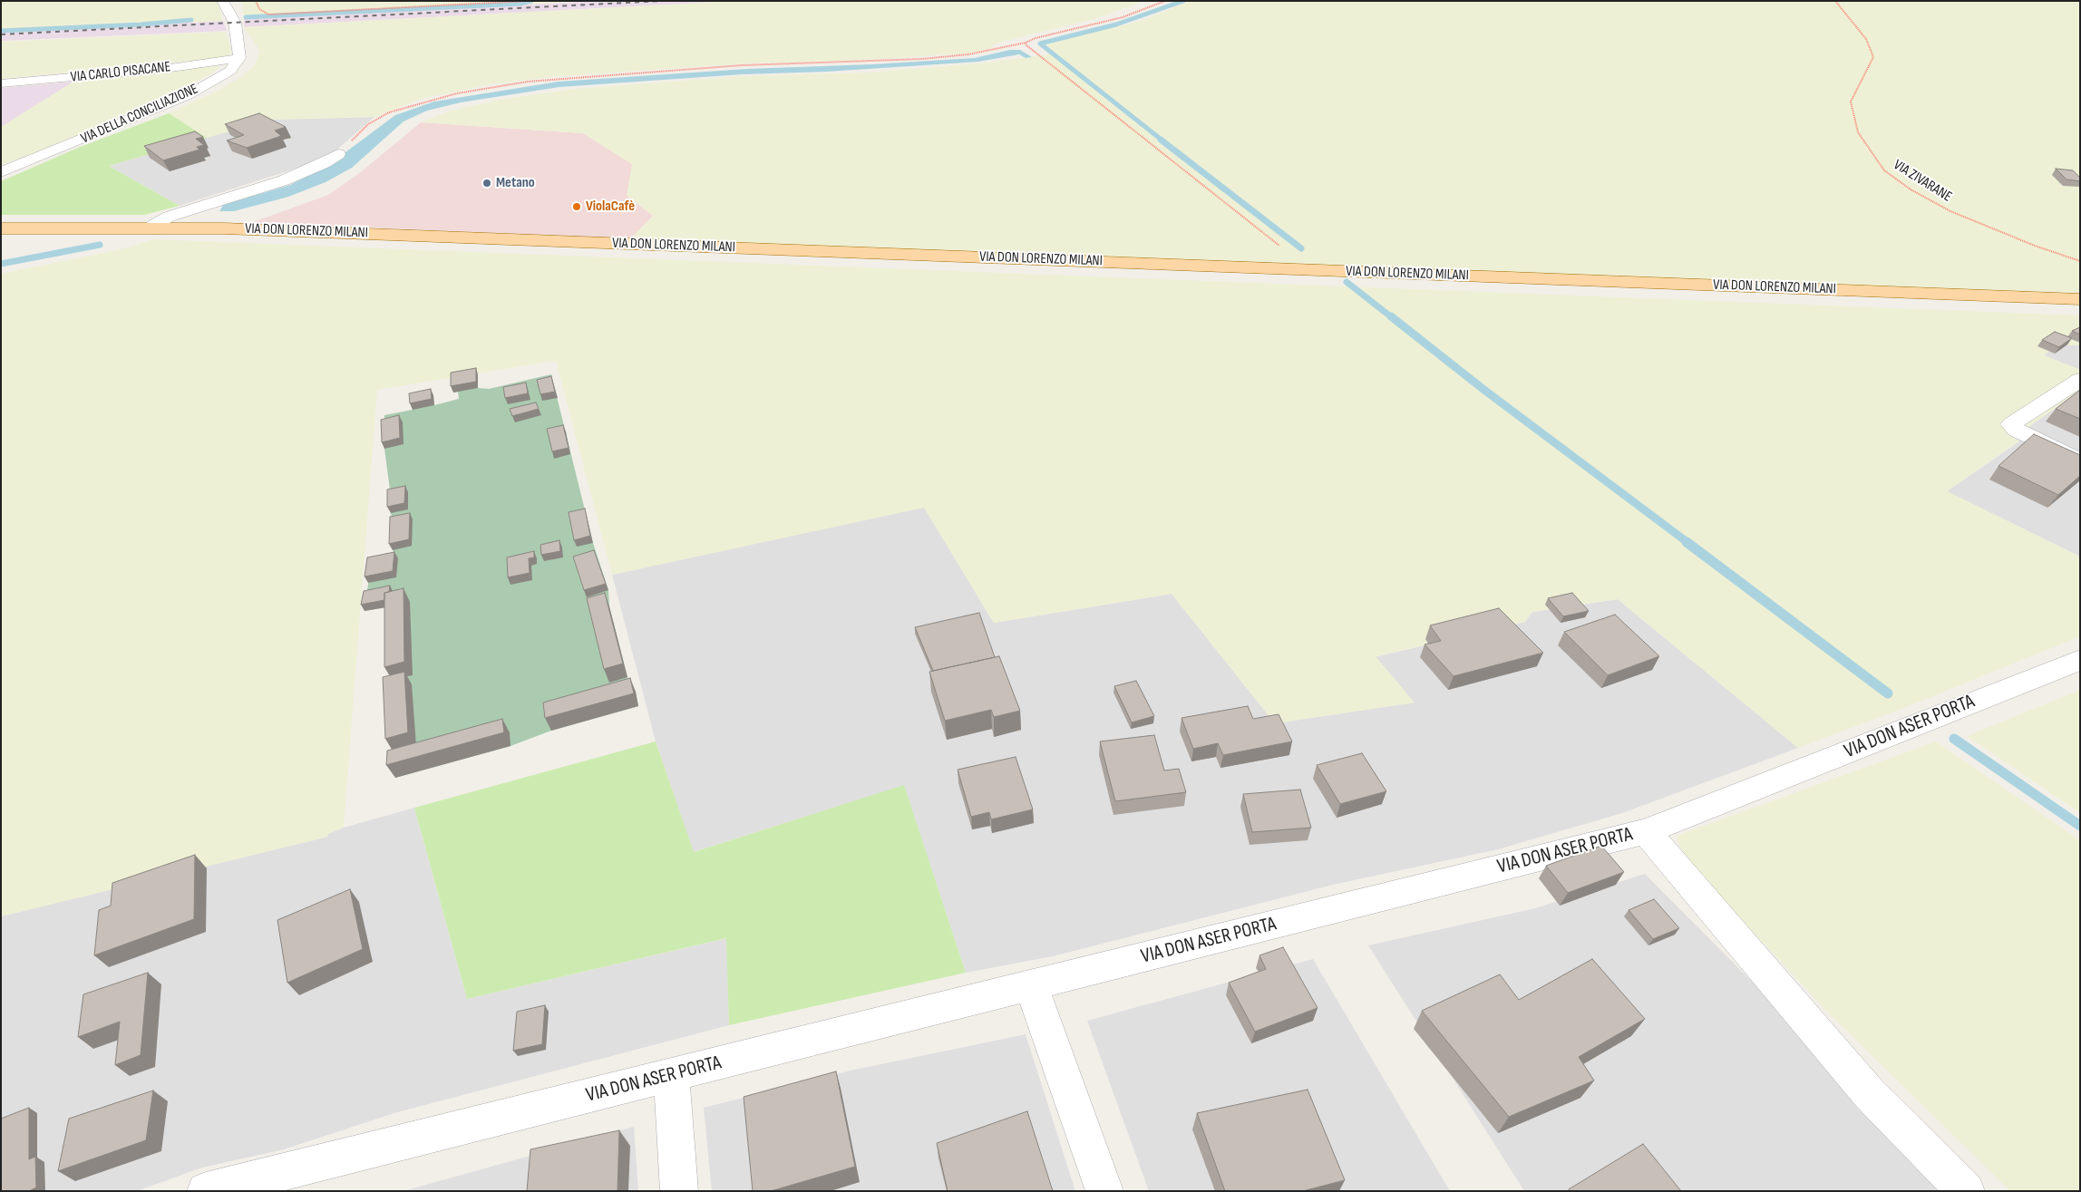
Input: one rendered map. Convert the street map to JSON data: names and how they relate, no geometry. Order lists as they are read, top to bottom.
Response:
{
  "streets": {
    "main road": ["VIA DON LORENZO MILANI"],
    "street": ["VIA CARLO PISACANE", "VIA DELLA CONCILIAZIONE", "VIA DON ASER PORTA"],
    "path": ["VIA ZIVARANE"]
  },
  "crossings": [
    ["VIA CARLO PISACANE", "VIA DELLA CONCILIAZIONE"]
  ],
  "places": ["Metano", "ViolaCafè"]
}
